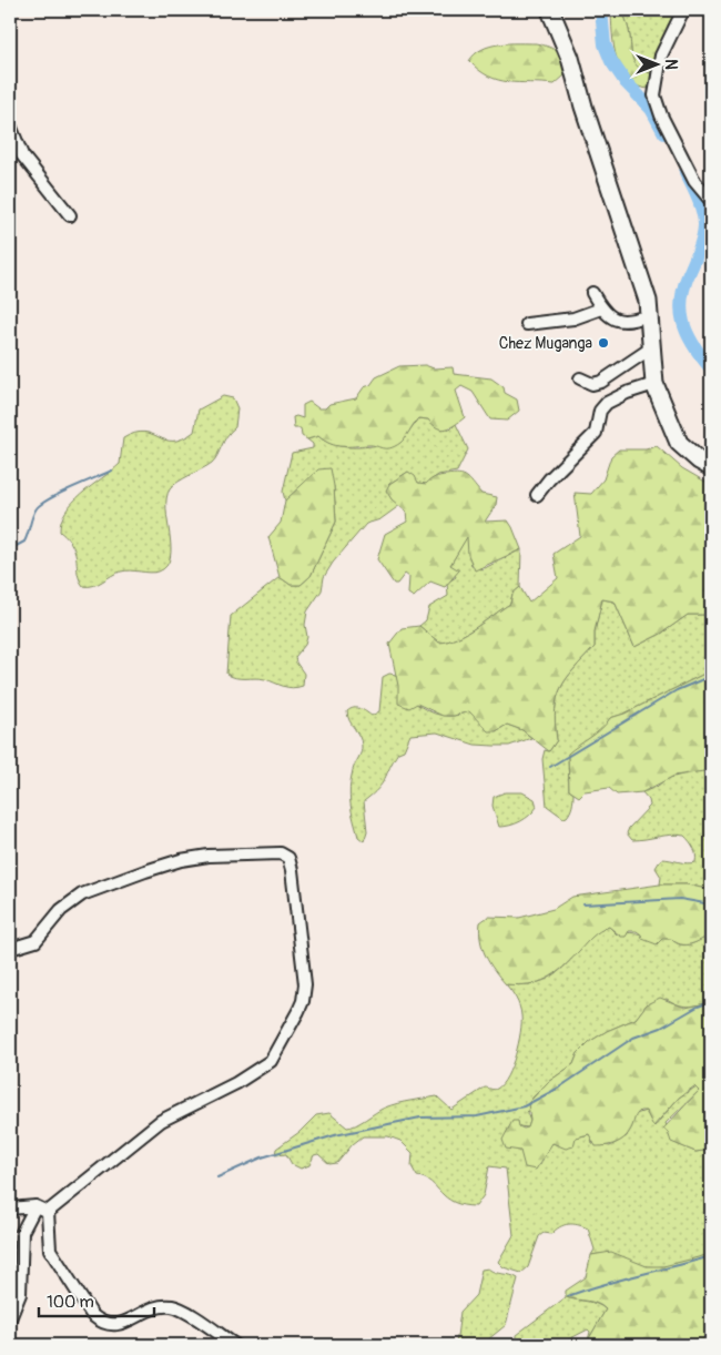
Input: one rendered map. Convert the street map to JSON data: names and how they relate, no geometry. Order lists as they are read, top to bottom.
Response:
{
  "places": ["Chez Muganga"],
  "scale_bar": "100 m",
  "north": "right"
}
